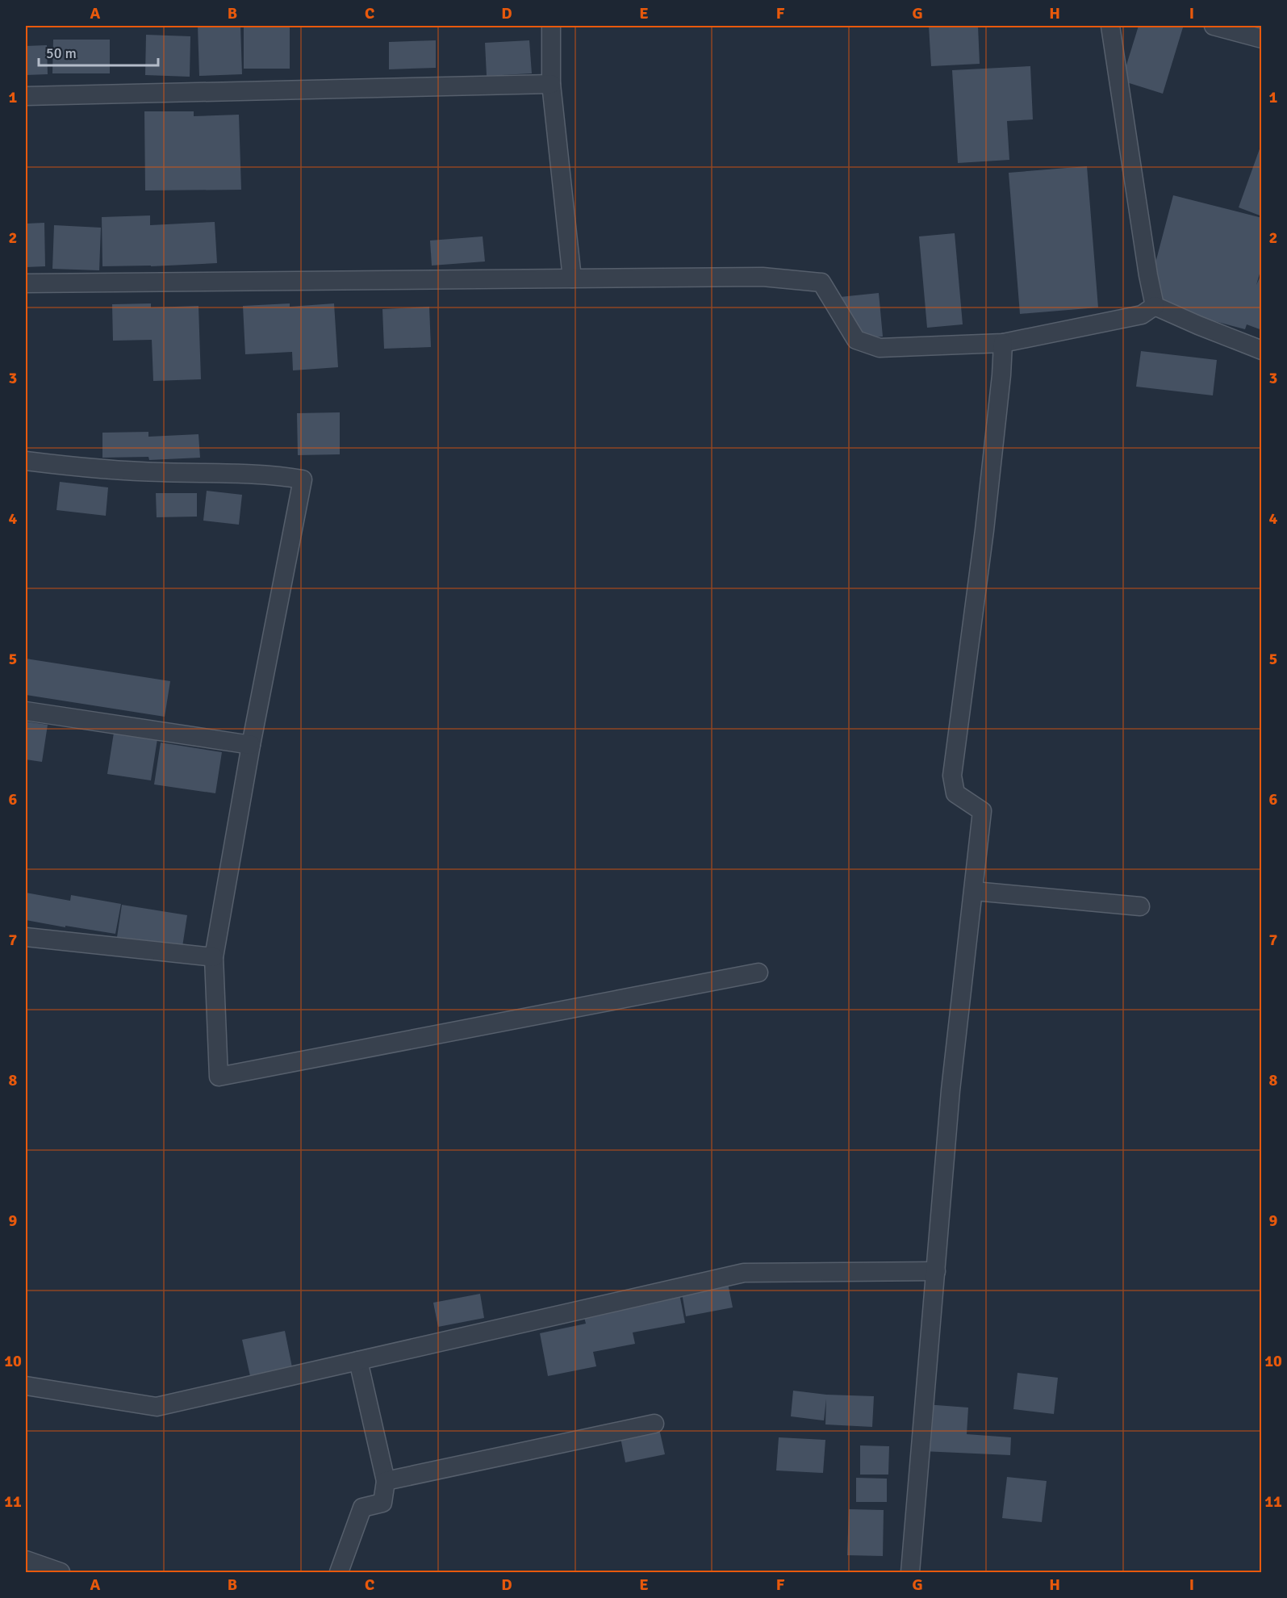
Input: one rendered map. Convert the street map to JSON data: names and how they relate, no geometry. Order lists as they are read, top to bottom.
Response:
{
  "scale_bar": "50 m",
  "grid": {
    "columns": [
      "A",
      "B",
      "C",
      "D",
      "E",
      "F",
      "G",
      "H",
      "I"
    ],
    "rows": [
      "1",
      "2",
      "3",
      "4",
      "5",
      "6",
      "7",
      "8",
      "9",
      "10",
      "11"
    ]
  }
}
